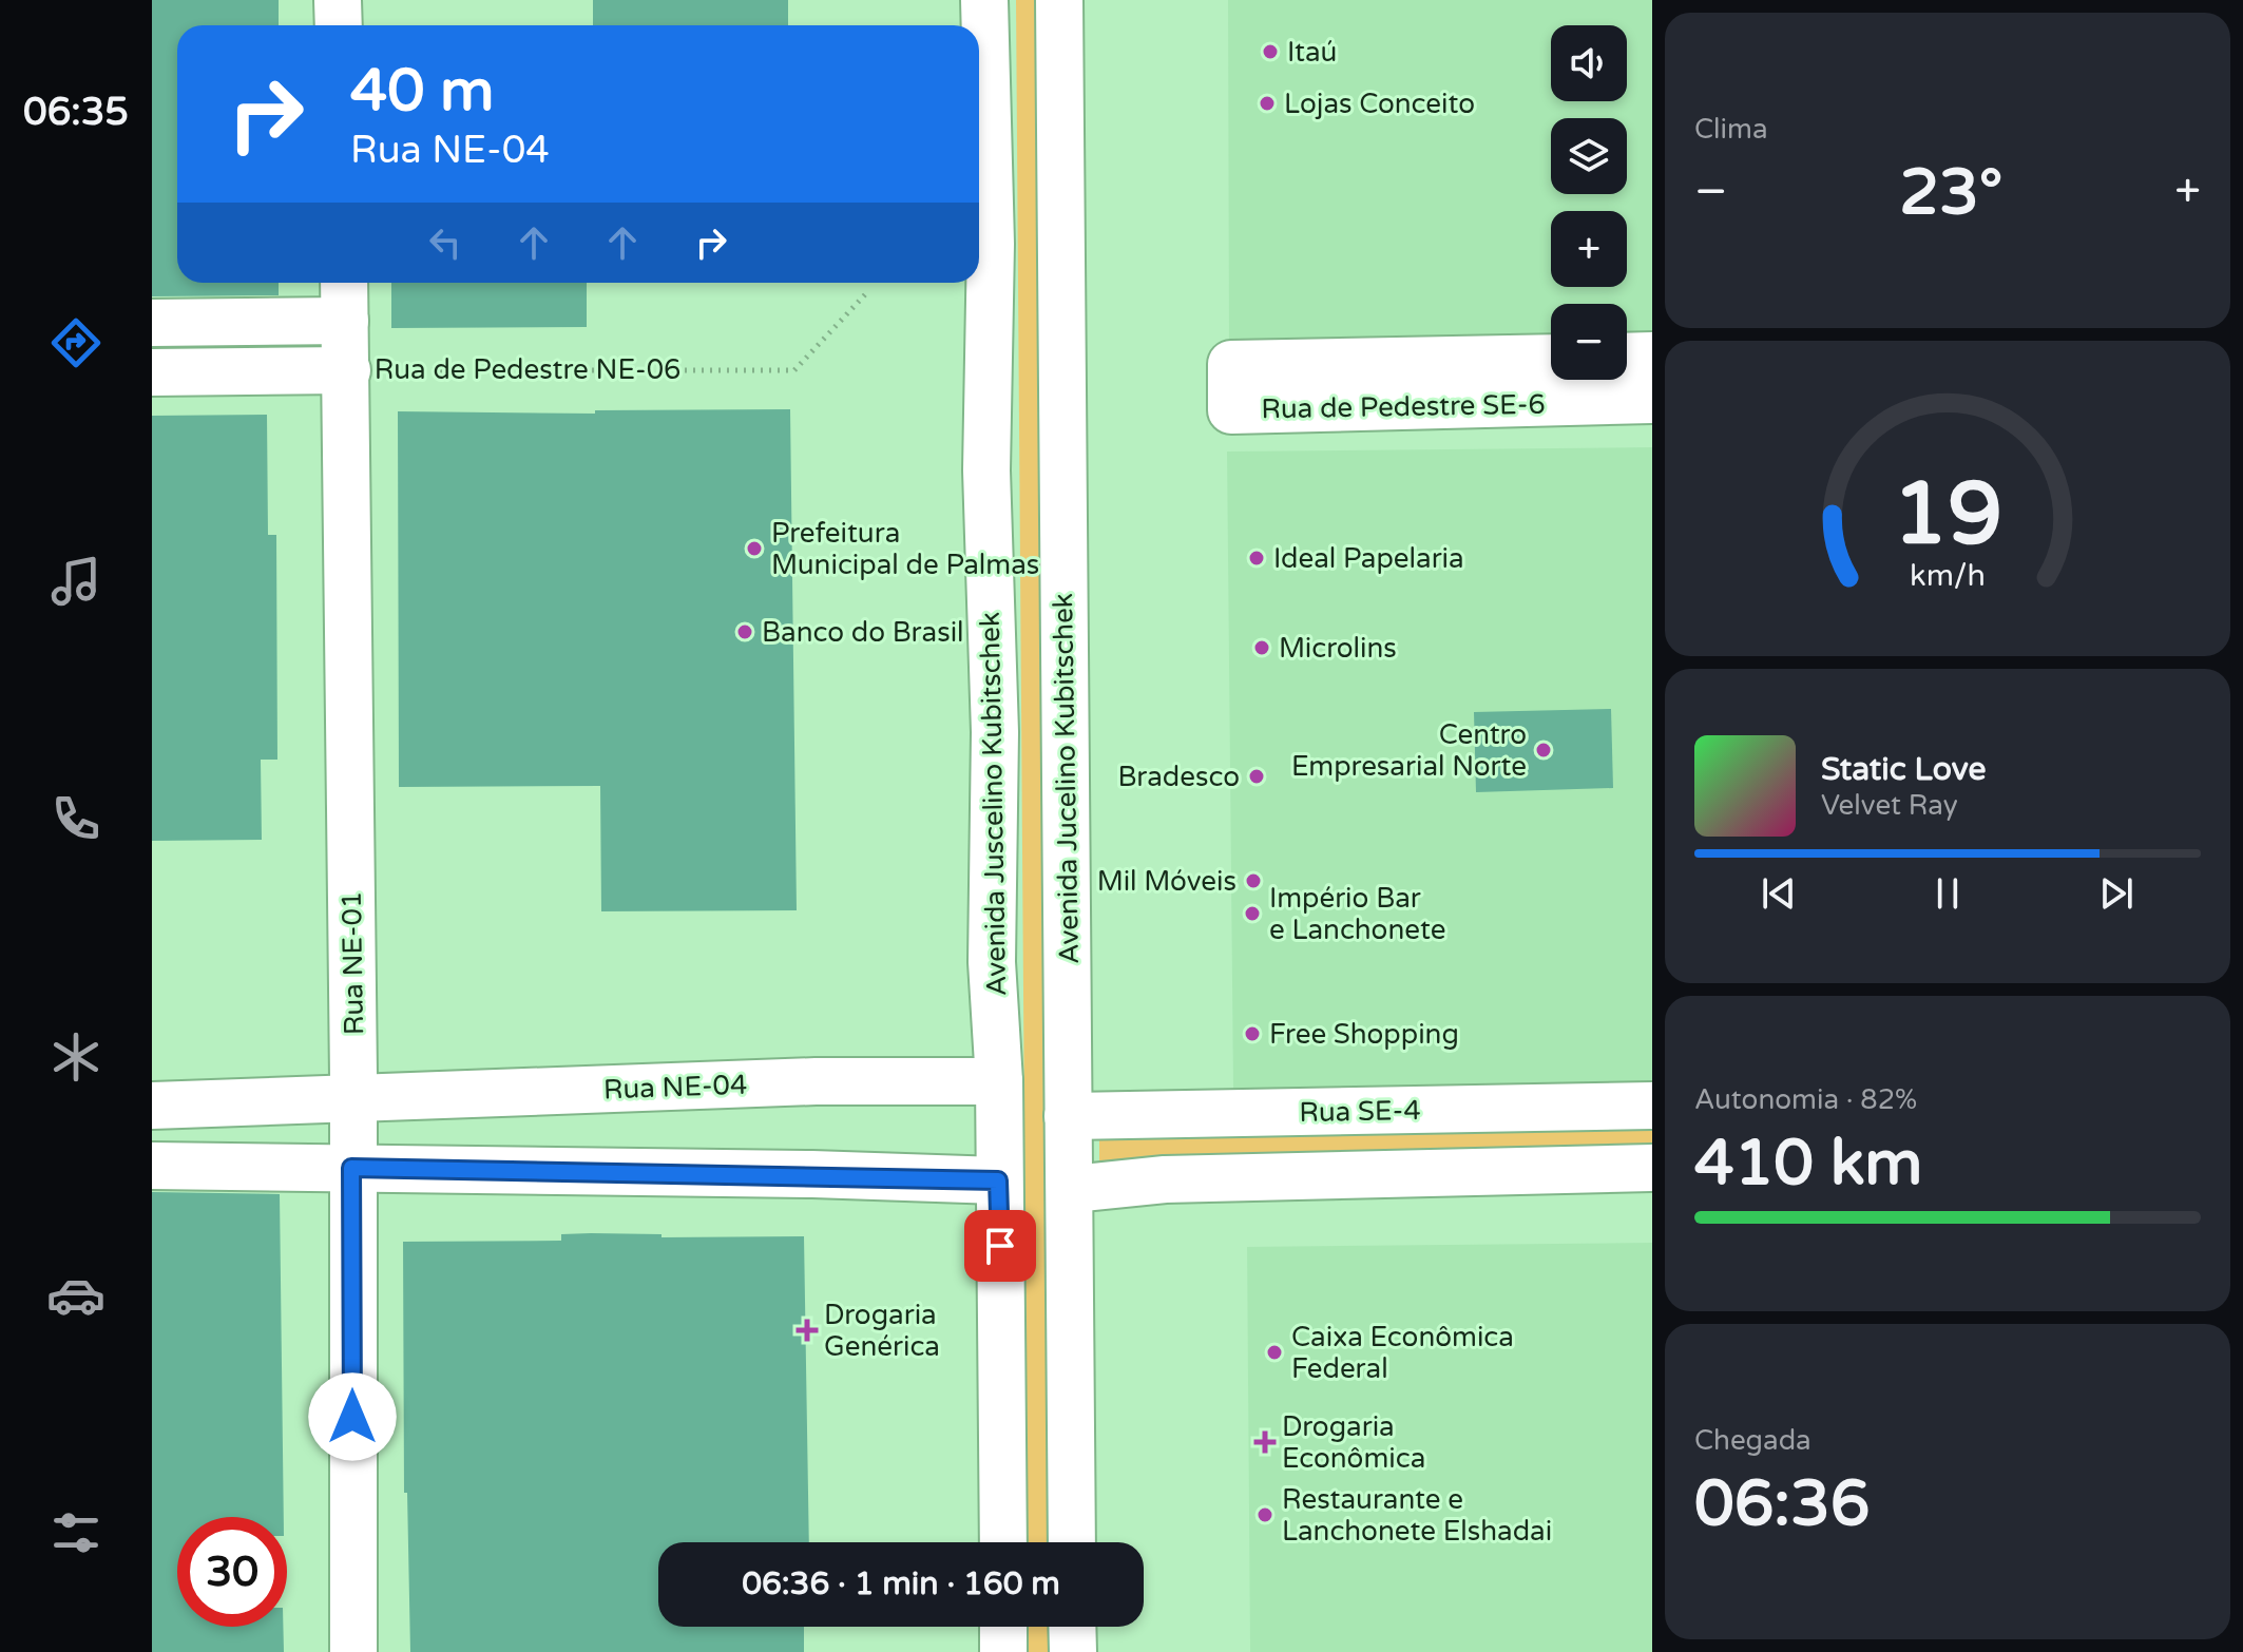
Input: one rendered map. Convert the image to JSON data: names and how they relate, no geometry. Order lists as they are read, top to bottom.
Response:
{
  "streets": {
    "street": [
      "Rua de Pedestre NE-06",
      "Rua de Pedestre SE-6",
      "Avenida Jucelino Kubitschek",
      "Avenida Juscelino Kubitschek",
      "Rua NE-01",
      "Rua NE-04",
      "Rua SE-4"
    ]
  },
  "crossings": [
    ["Rua de Pedestre NE-06", "Rua NE-01"],
    ["Avenida Jucelino Kubitschek", "Rua SE-4"],
    ["Avenida Juscelino Kubitschek", "Rua NE-04"],
    ["Rua NE-01", "Rua NE-04"]
  ],
  "places": {
    "other": [
      "Itaú",
      "Lojas Conceito",
      "Prefeitura Municipal de Palmas",
      "Ideal Papelaria",
      "Banco do Brasil",
      "Microlins",
      "Centro Empresarial Norte",
      "Bradesco",
      "Mil Móveis",
      "Império Bar e Lanchonete",
      "Free Shopping",
      "Caixa Econômica Federal",
      "Restaurante e Lanchonete Elshadai"
    ],
    "health": ["Drogaria Genérica", "Drogaria Econômica"]
  },
  "page": {
    "tabs": "06:35",
    "tile": [
      "Clima",
      ["Autonomia · 82%", "410 km"],
      ["Chegada", "06:36"]
    ],
    "map_buttons": ["+", "−"],
    "turn": ["40 m", "Rua NE-04"],
    "heat": ["−", "23°", "+"],
    "song": ["Static Love", "Velvet Ray"],
    "limit": "30",
    "trip": "06:36 · 1 min · 160 m",
    "gauge": ["19", "km/h"]
  }
}
